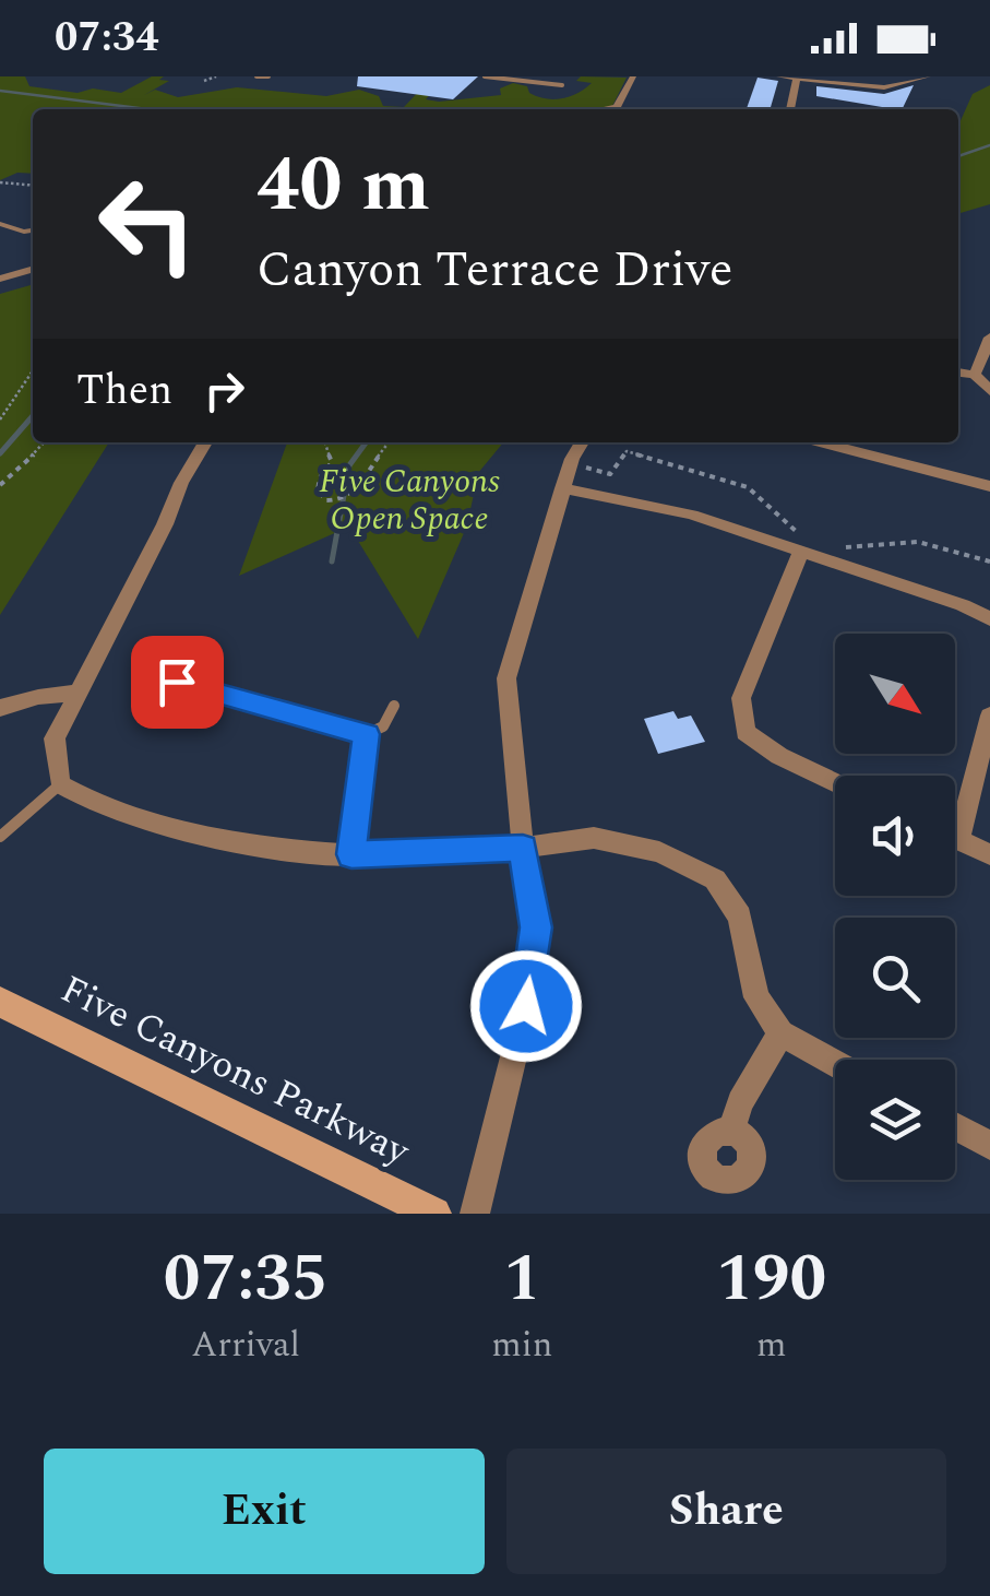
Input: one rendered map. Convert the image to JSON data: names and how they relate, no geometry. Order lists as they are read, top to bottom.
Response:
{
  "streets": {
    "main road": ["Five Canyons Parkway"]
  },
  "parks": ["Five Canyons Open Space"],
  "north": "bottom right",
  "page": {
    "status": "07:34",
    "turn": ["40 m", "Canyon Terrace Drive"],
    "then": "Then",
    "eta": [
      "07:35",
      "Arrival",
      "1",
      "min",
      "190",
      "m"
    ],
    "buttons": ["Exit", "Share"]
  }
}
